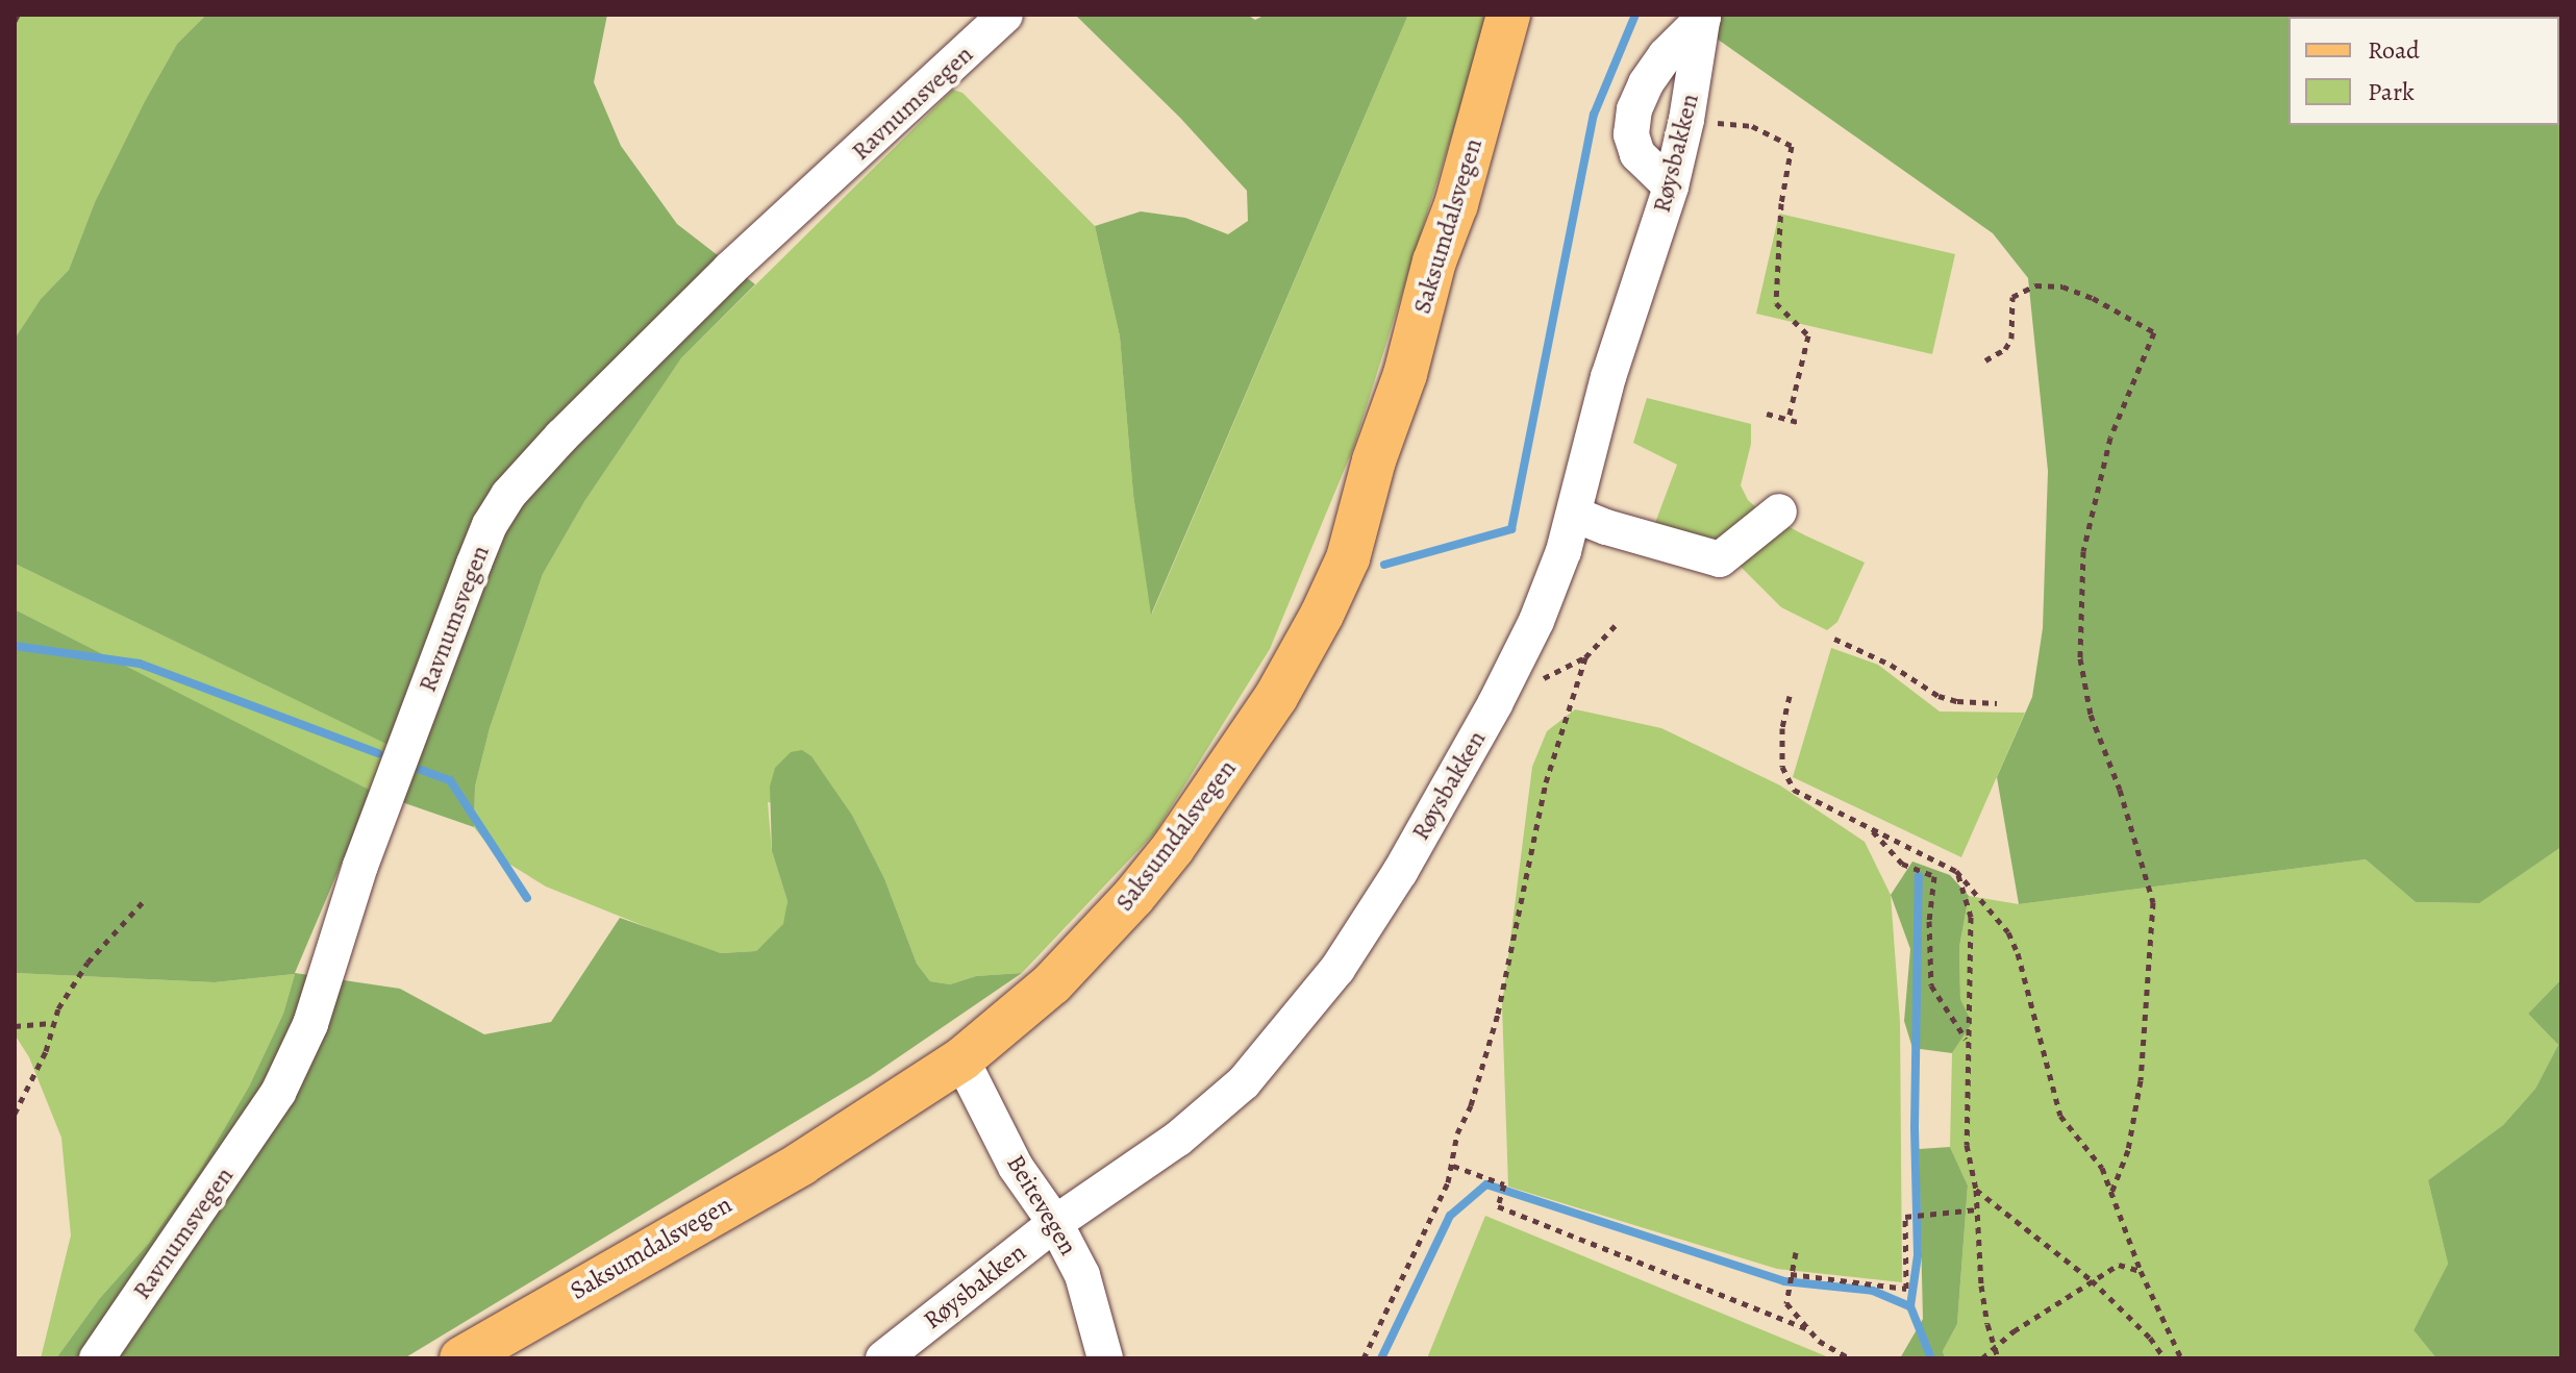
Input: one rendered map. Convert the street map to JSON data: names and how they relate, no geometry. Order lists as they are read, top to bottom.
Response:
{
  "streets": {
    "main road": ["Saksumdalsvegen"],
    "street": ["Ravnumsvegen", "Røysbakken", "Beitevegen"]
  },
  "crossings": [
    ["Røysbakken", "Beitevegen"],
    ["Saksumdalsvegen", "Beitevegen"]
  ],
  "legend": ["Road", "Park"]
}
